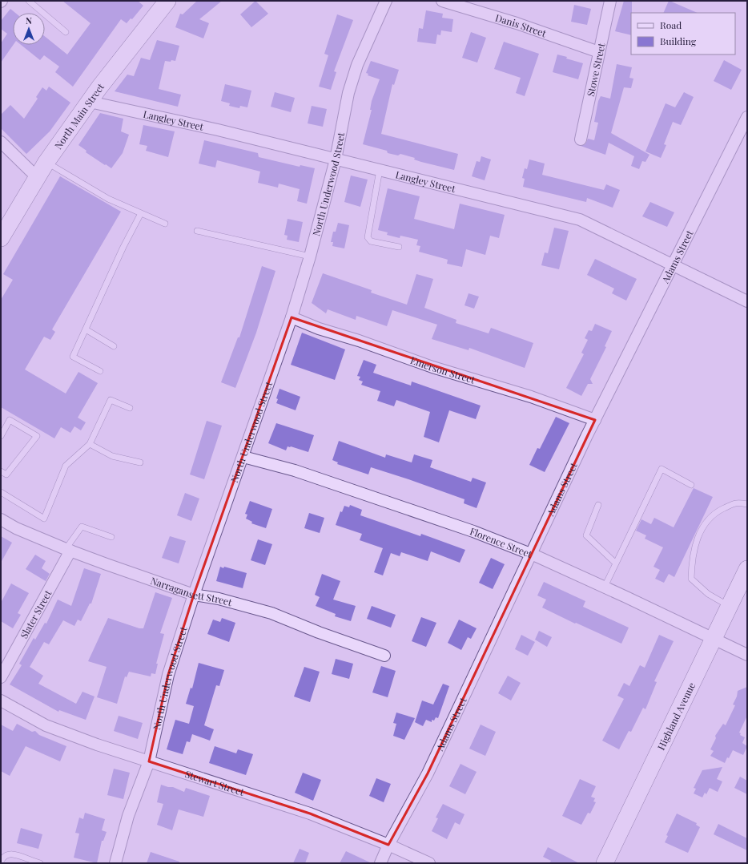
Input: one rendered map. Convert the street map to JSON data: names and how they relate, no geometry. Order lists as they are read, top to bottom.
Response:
{
  "streets": {
    "street": [
      "Danis Street",
      "Stowe Street",
      "North Main Street",
      "Langley Street",
      "North Underwood Street",
      "Adams Street",
      "Emerson Street",
      "Florence Street",
      "Narragansett Street",
      "Slater Street",
      "Highland Avenue",
      "Stewart Street"
    ]
  },
  "crossings": [
    ["Danis Street", "Stowe Street"],
    ["North Main Street", "Langley Street"],
    ["Langley Street", "North Underwood Street"],
    ["Langley Street", "Adams Street"],
    ["North Underwood Street", "Emerson Street"],
    ["North Underwood Street", "Florence Street"],
    ["North Underwood Street", "Narragansett Street"],
    ["North Underwood Street", "Stewart Street"],
    ["Adams Street", "Emerson Street"],
    ["Adams Street", "Florence Street"],
    ["Adams Street", "Stewart Street"],
    ["Florence Street", "Highland Avenue"],
    ["Narragansett Street", "Slater Street"]
  ],
  "legend": ["Road", "Building"],
  "north": "top"
}
